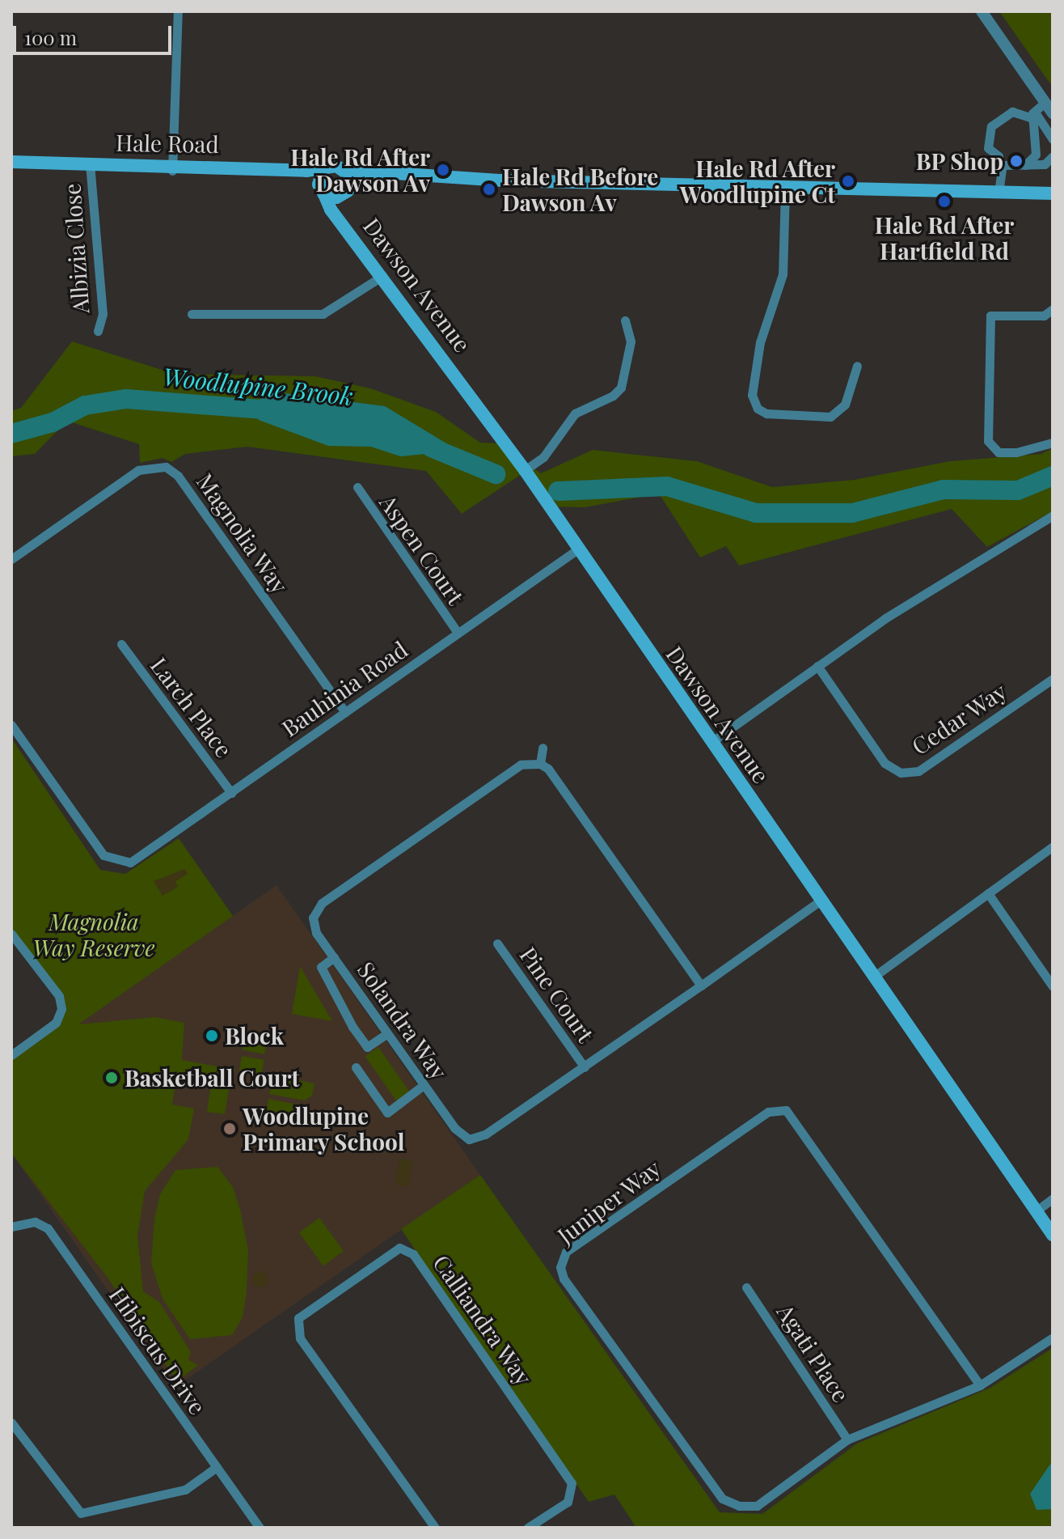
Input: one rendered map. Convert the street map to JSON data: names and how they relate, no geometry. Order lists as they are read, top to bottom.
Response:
{
  "streets": {
    "main road": ["Hale Road", "Dawson Avenue"],
    "street": [
      "Albizia Close",
      "Magnolia Way",
      "Aspen Court",
      "Bauhinia Road",
      "Larch Place",
      "Cedar Way",
      "Pine Court",
      "Solandra Way",
      "Juniper Way",
      "Calliandra Way",
      "Hibiscus Drive",
      "Agati Place"
    ]
  },
  "crossings": [
    ["Hale Road", "Albizia Close"],
    ["Hale Road", "Dawson Avenue"],
    ["Dawson Avenue", "Bauhinia Road"],
    ["Dawson Avenue", "Solandra Way"],
    ["Magnolia Way", "Bauhinia Road"],
    ["Aspen Court", "Bauhinia Road"],
    ["Bauhinia Road", "Larch Place"],
    ["Pine Court", "Solandra Way"],
    ["Juniper Way", "Agati Place"]
  ],
  "water": ["Woodlupine Brook"],
  "parks": ["Magnolia Way Reserve"],
  "places": [
    "BP Shop",
    "Hale Rd After Dawson Av",
    "Hale Rd After Woodlupine Ct",
    "Hale Rd Before Dawson Av",
    "Hale Rd After Hartfield Rd",
    "Block",
    "Basketball Court",
    "Woodlupine Primary School"
  ],
  "scale_bar": "100 m"
}
